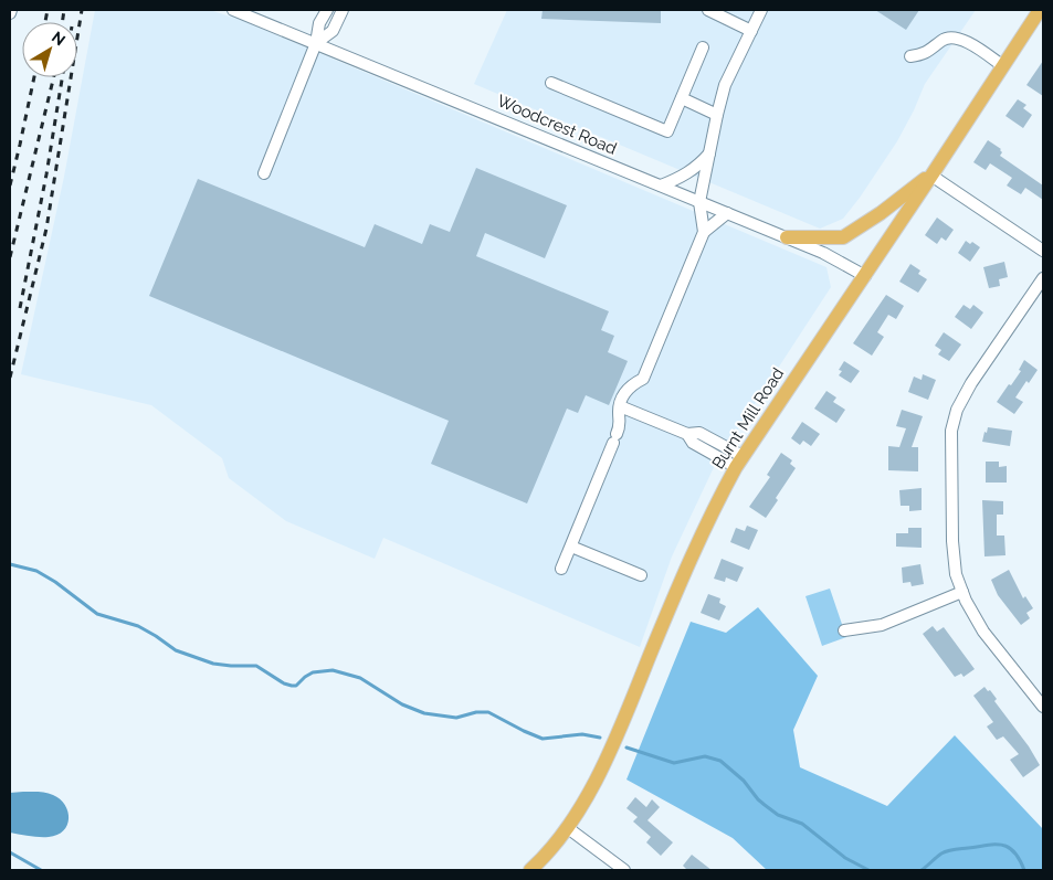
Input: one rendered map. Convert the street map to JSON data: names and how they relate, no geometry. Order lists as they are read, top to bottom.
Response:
{
  "streets": {
    "main road": ["Burnt Mill Road"],
    "street": ["Woodcrest Road"]
  },
  "crossings": [
    ["Woodcrest Road", "Burnt Mill Road"]
  ],
  "north": "top right"
}
